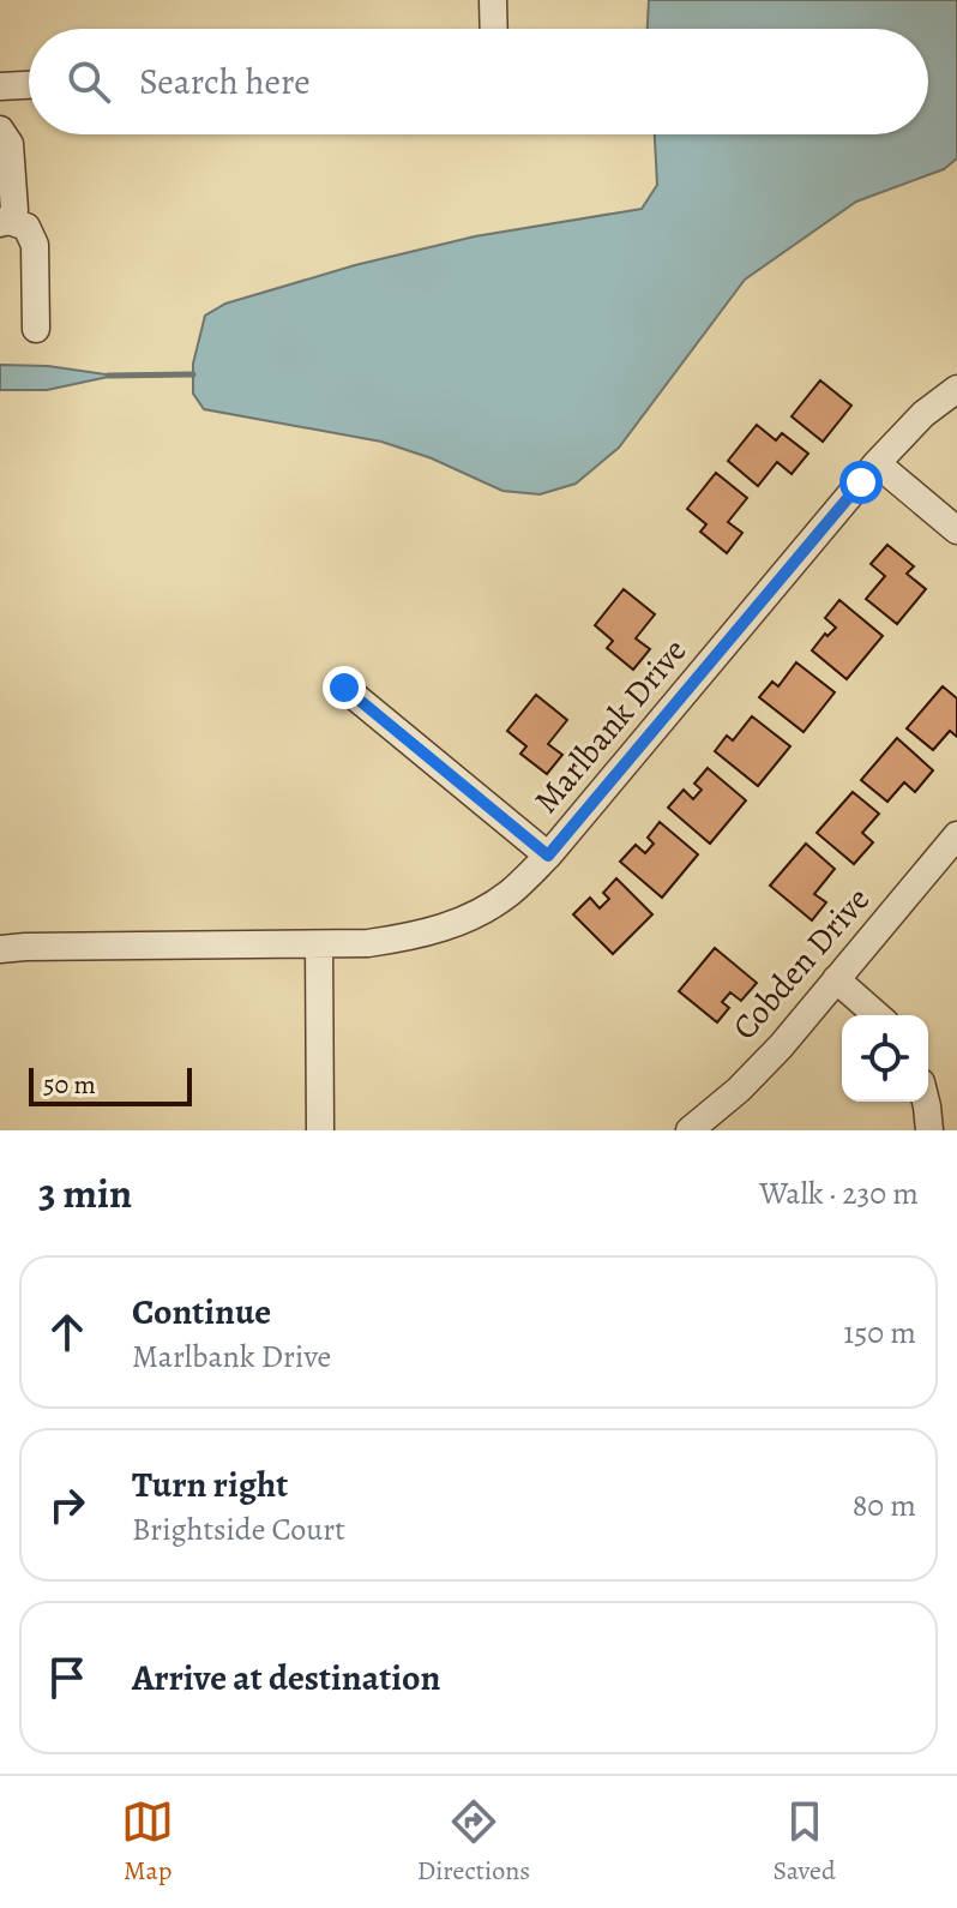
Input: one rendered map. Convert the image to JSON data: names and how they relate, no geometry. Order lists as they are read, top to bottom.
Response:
{
  "streets": {
    "street": ["Marlbank Drive", "Cobden Drive"]
  },
  "scale_bar": "50 m",
  "page": {
    "search": "Search here",
    "scale": "50 m",
    "heading": ["3 min", "Walk · 230 m"],
    "list": [
      ["Continue", "Marlbank Drive", "150 m"],
      ["Turn right", "Brightside Court", "80 m"],
      "Arrive at destination"
    ],
    "nav": ["Map", "Directions", "Saved"]
  }
}
